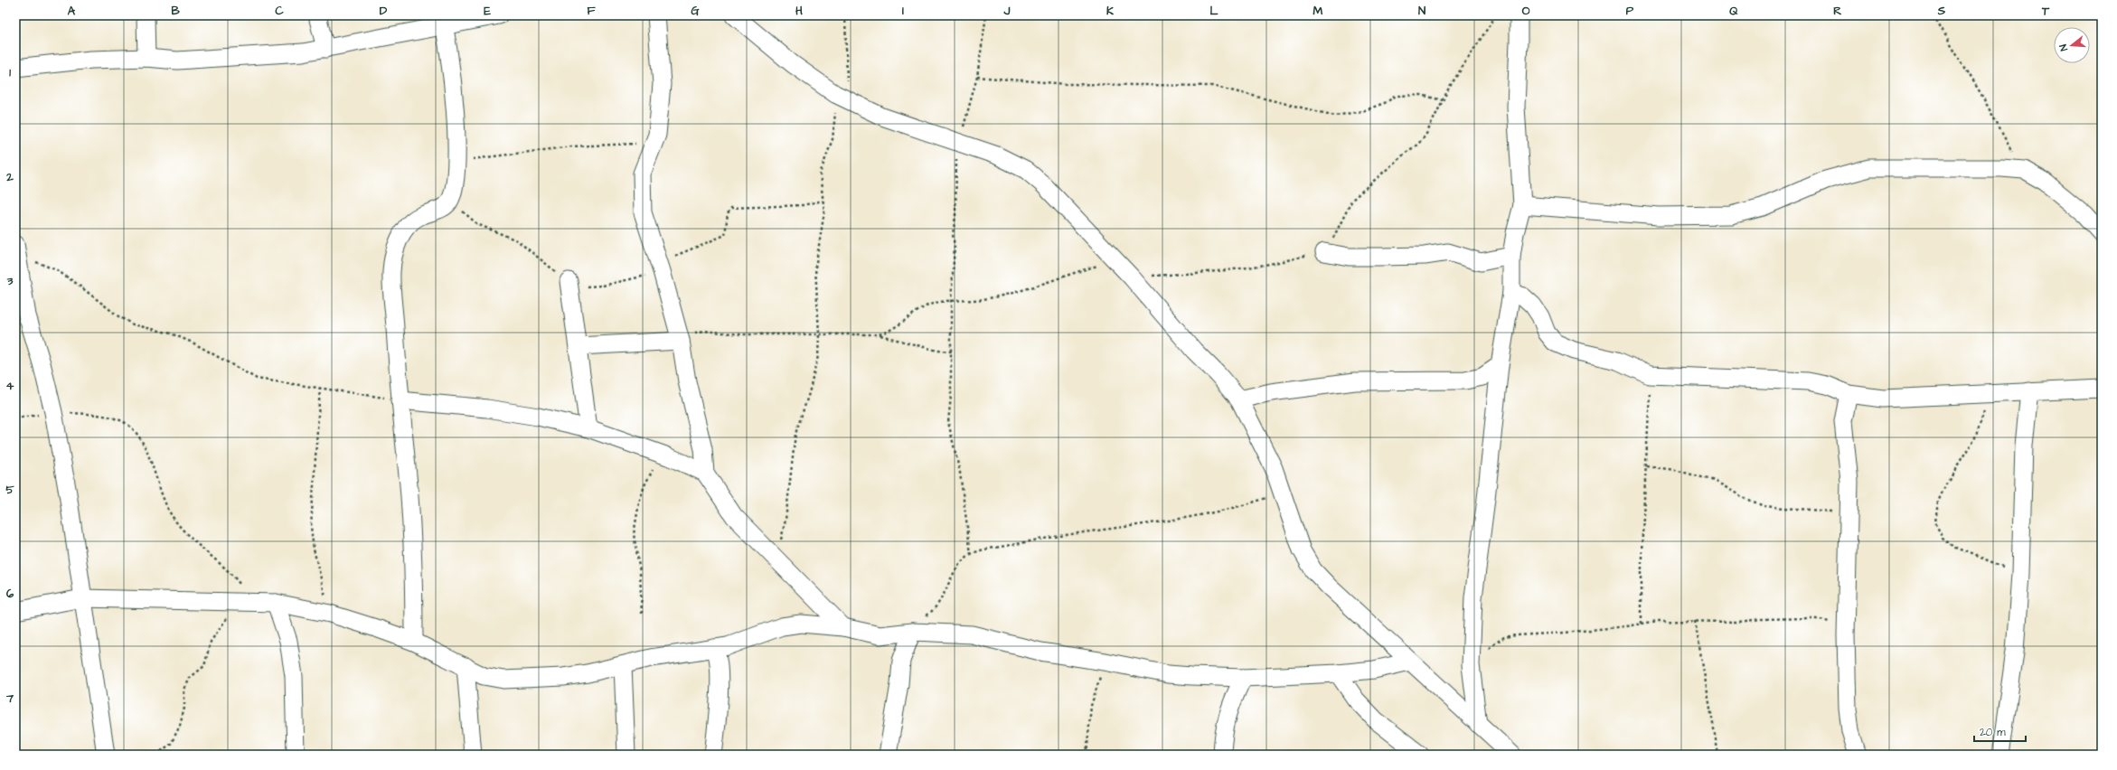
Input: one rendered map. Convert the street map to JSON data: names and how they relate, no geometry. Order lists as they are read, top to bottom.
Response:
{
  "scale_bar": "20 m",
  "north": "left",
  "grid": {
    "columns": [
      "A",
      "B",
      "C",
      "D",
      "E",
      "F",
      "G",
      "H",
      "I",
      "J",
      "K",
      "L",
      "M",
      "N",
      "O",
      "P",
      "Q",
      "R",
      "S",
      "T"
    ],
    "rows": [
      "1",
      "2",
      "3",
      "4",
      "5",
      "6",
      "7"
    ]
  }
}
